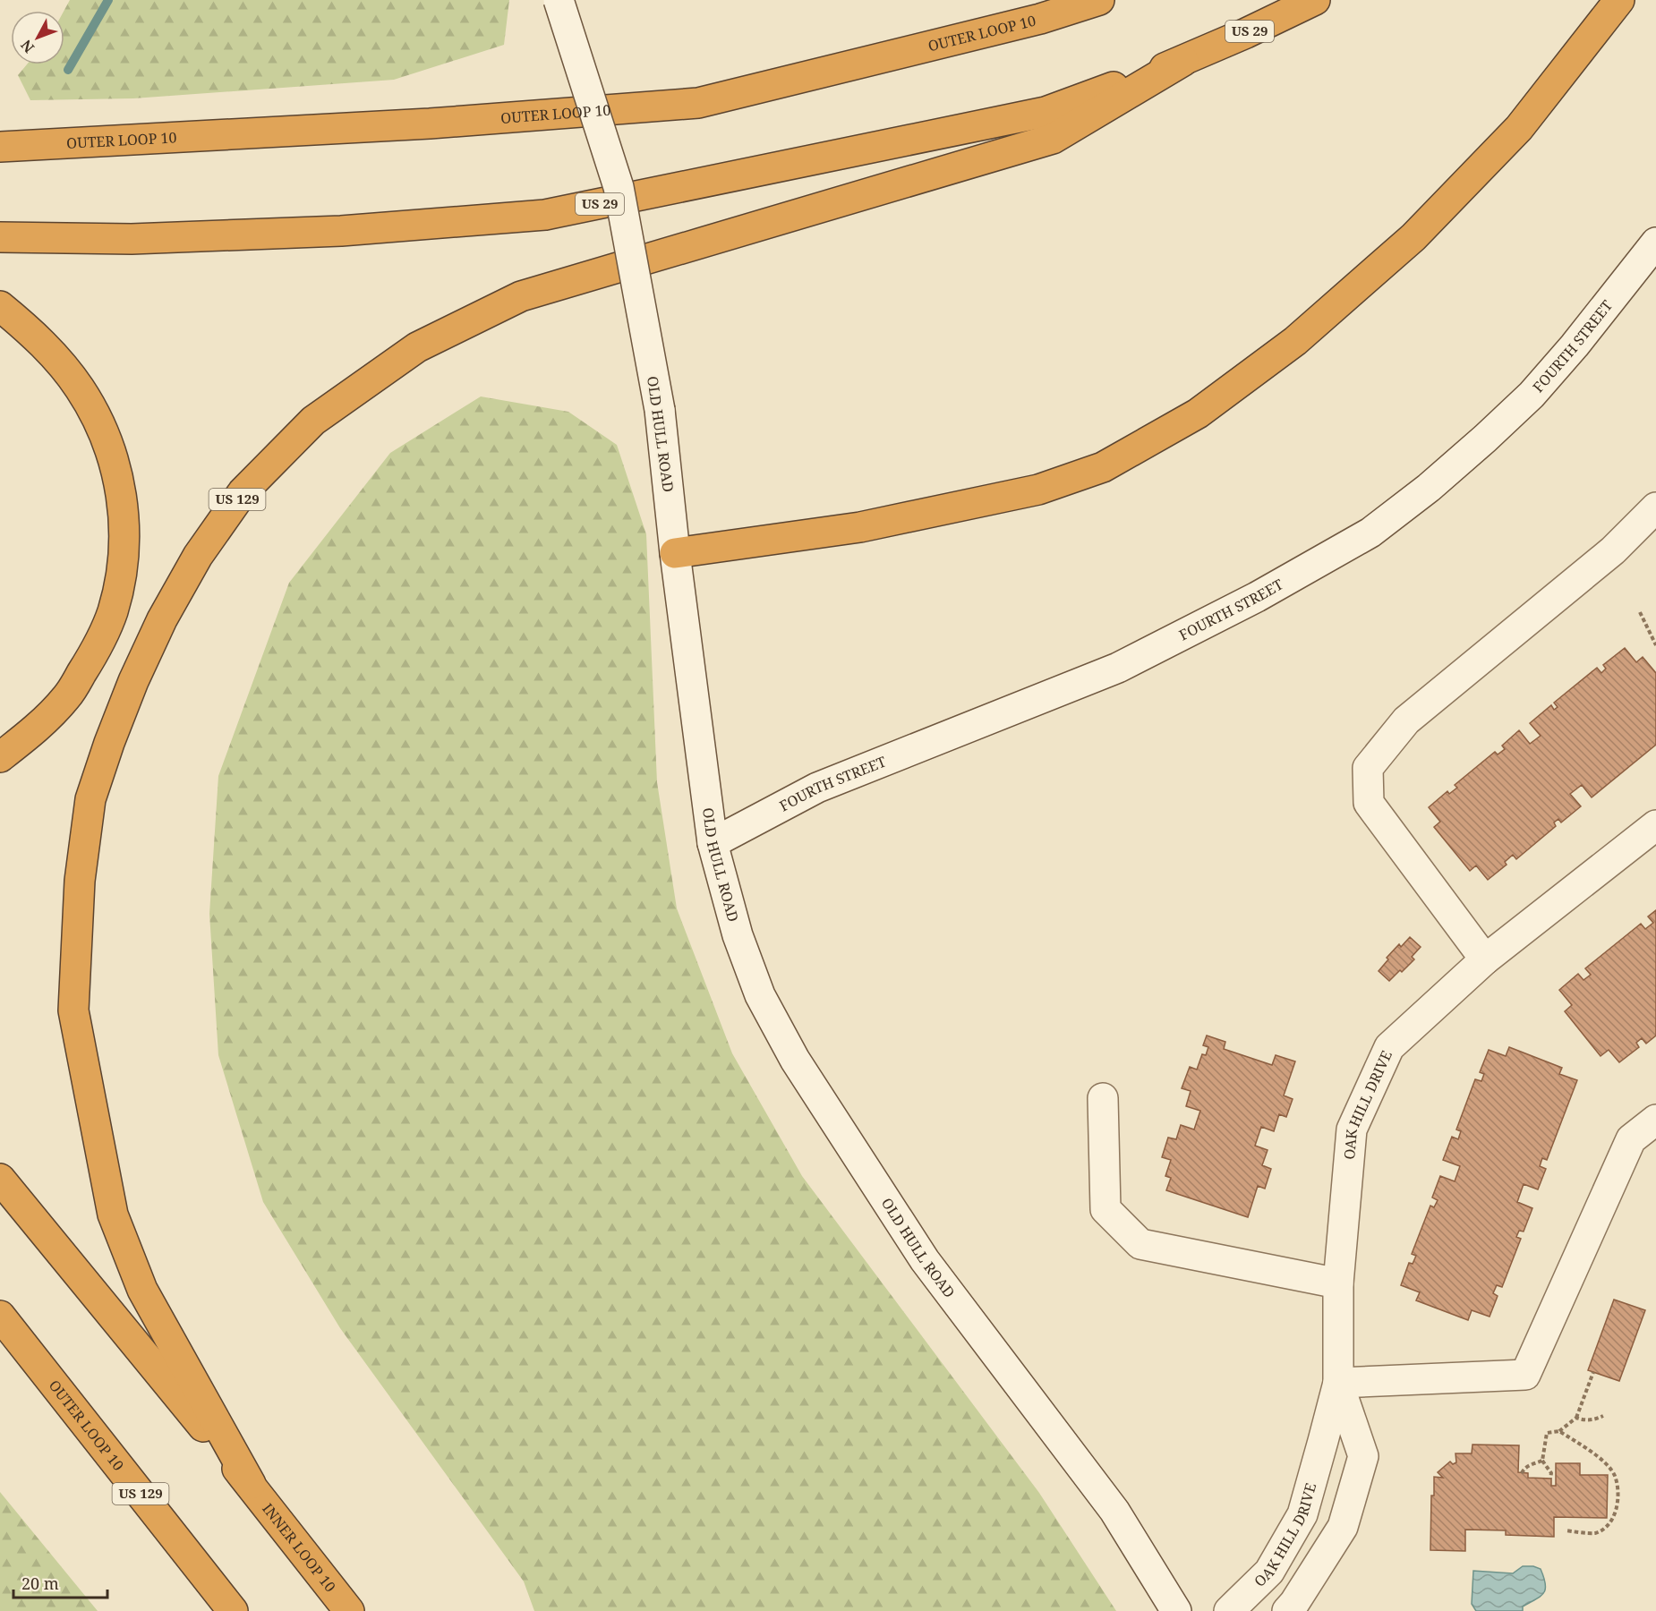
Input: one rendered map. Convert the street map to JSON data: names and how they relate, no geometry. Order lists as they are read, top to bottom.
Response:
{
  "streets": {
    "highway": [
      "US 29",
      "OUTER LOOP 10",
      "US 129",
      "INNER LOOP 10"
    ],
    "street": ["FOURTH STREET", "OLD HULL ROAD", "OAK HILL DRIVE"]
  },
  "crossings": [
    ["US 29", "US 129"],
    ["FOURTH STREET", "OLD HULL ROAD"],
    ["US 129", "INNER LOOP 10"]
  ],
  "scale_bar": "20 m",
  "north": "bottom left"
}
